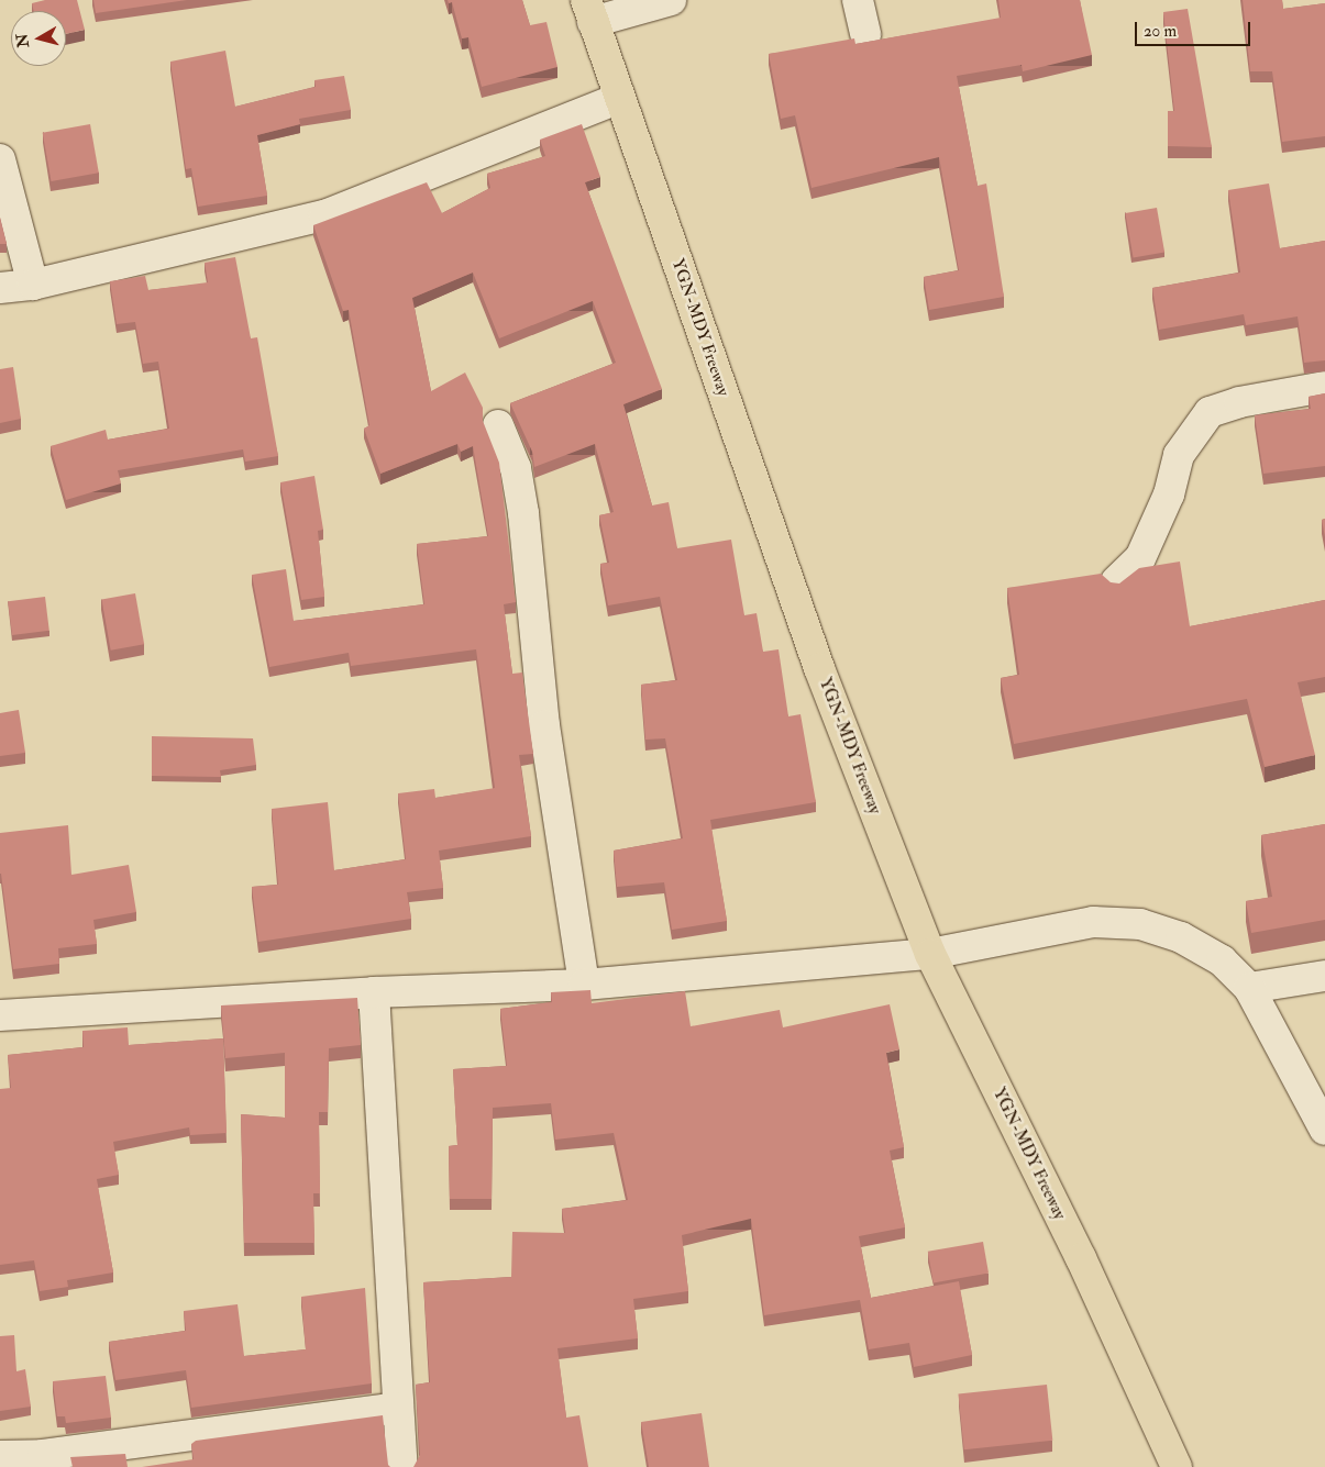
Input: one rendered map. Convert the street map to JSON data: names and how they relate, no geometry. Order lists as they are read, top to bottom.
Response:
{
  "streets": {
    "main road": ["YGN-MDY Freeway"]
  },
  "scale_bar": "20 m",
  "north": "left"
}
